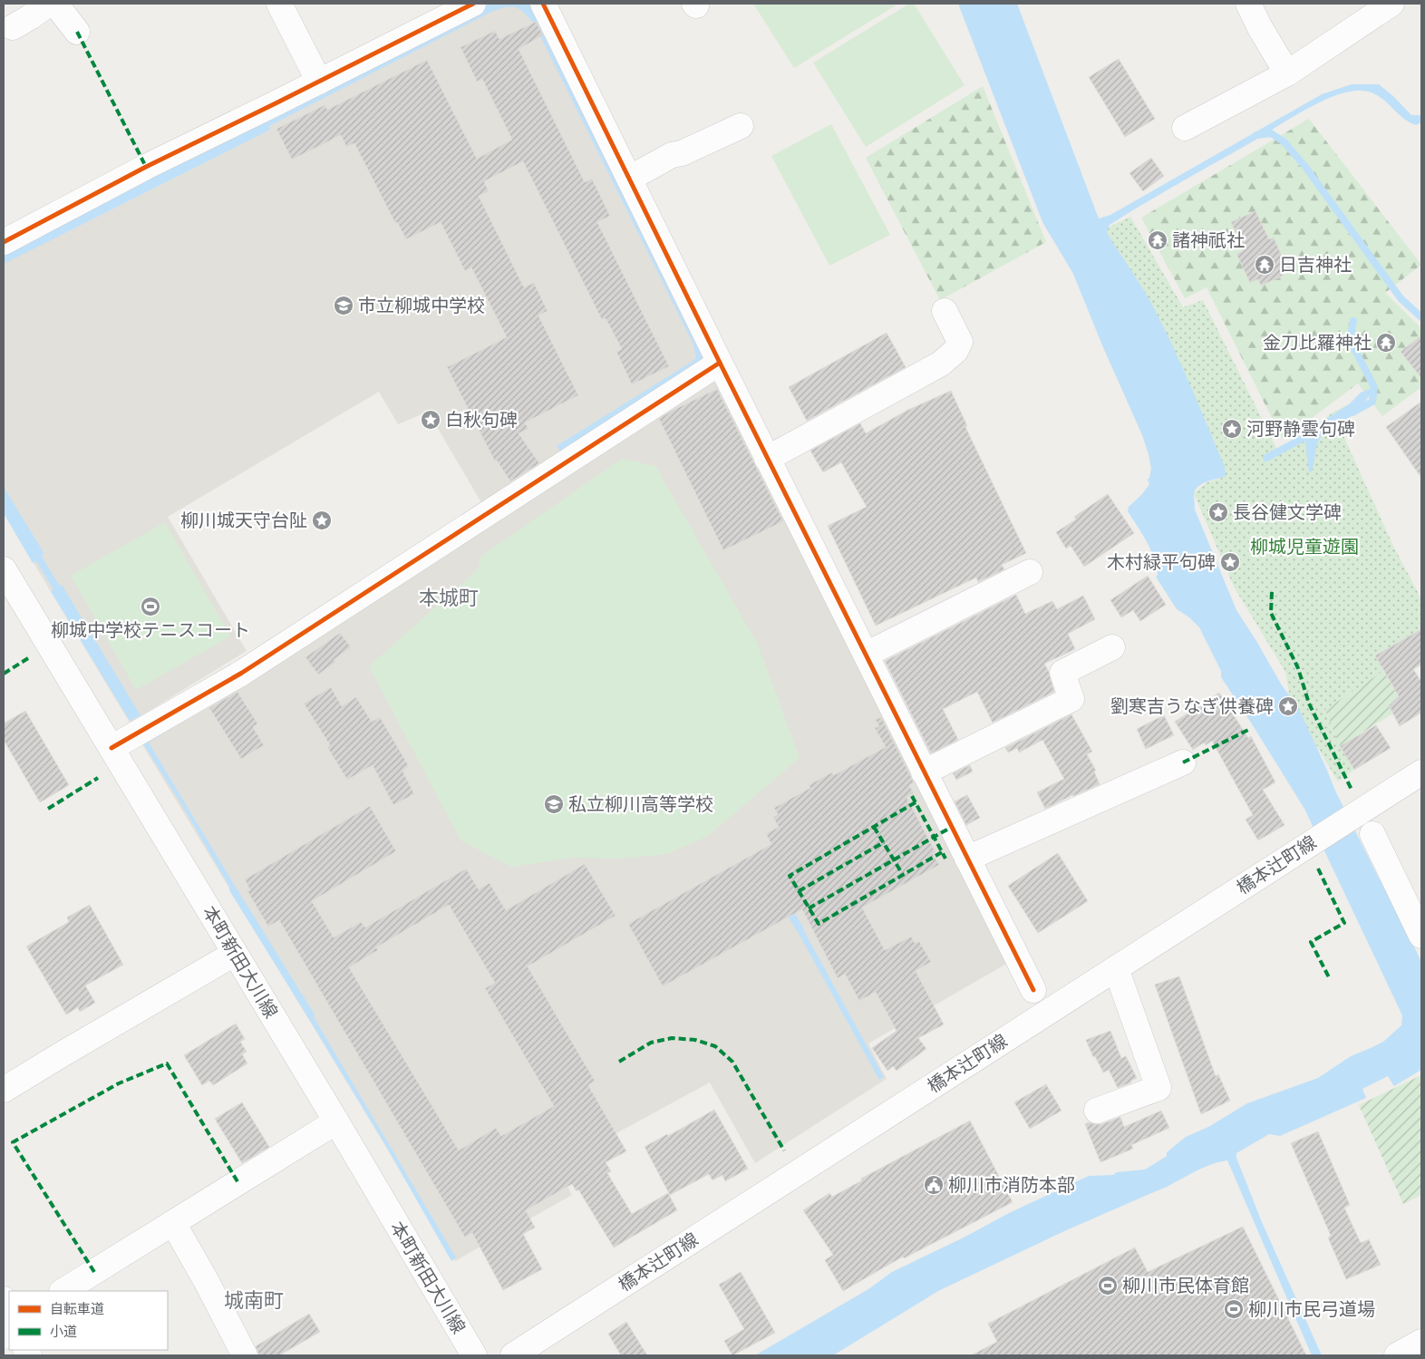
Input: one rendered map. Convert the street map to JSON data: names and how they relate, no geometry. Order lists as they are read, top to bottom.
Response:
{
  "streets": {
    "street": ["橋本辻町線", "本町新田大川線"]
  },
  "districts": ["本城町", "城南町"],
  "parks": ["柳城児童遊園"],
  "places": {
    "temple": ["諸神祇社", "日吉神社", "金刀比羅神社"],
    "school or university": ["市立柳城中学校", "私立柳川高等学校"],
    "place": [
      "白秋句碑",
      "河野静雲句碑",
      "長谷健文学碑",
      "柳川城天守台阯",
      "木村緑平句碑",
      "劉寒吉うなぎ供養碑"
    ],
    "sports": ["柳城中学校テニスコート", "柳川市民体育館", "柳川市民弓道場"],
    "public building": ["柳川市消防本部"]
  },
  "legend": ["自転車道", "小道"]
}
